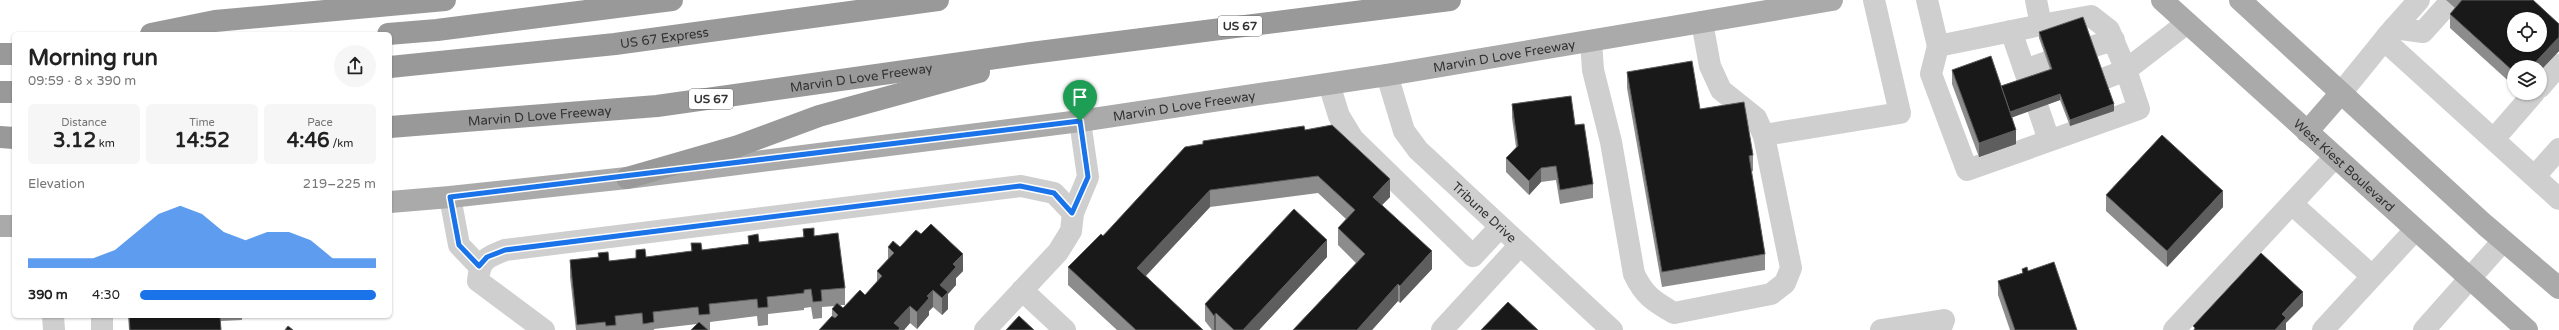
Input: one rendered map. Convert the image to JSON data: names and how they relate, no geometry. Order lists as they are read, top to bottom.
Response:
{
  "streets": {
    "highway": ["US 67", "US 67 Express", "Marvin D Love Freeway"],
    "main road": ["West Kiest Boulevard"],
    "street": ["Tribune Drive"]
  },
  "crossings": [
    ["Marvin D Love Freeway", "Tribune Drive"]
  ],
  "page": {
    "heading": ["Morning run", "09:59 · 8 × 390 m"],
    "stats": [
      ["Distance", "3.12 km"],
      ["Time", "14:52"],
      ["Pace", "4:46 /km"]
    ],
    "chart": ["Elevation", "219–225 m"],
    "list": [
      {
        "name": "390 m",
        "note": "4:30"
      }
    ]
  }
}
